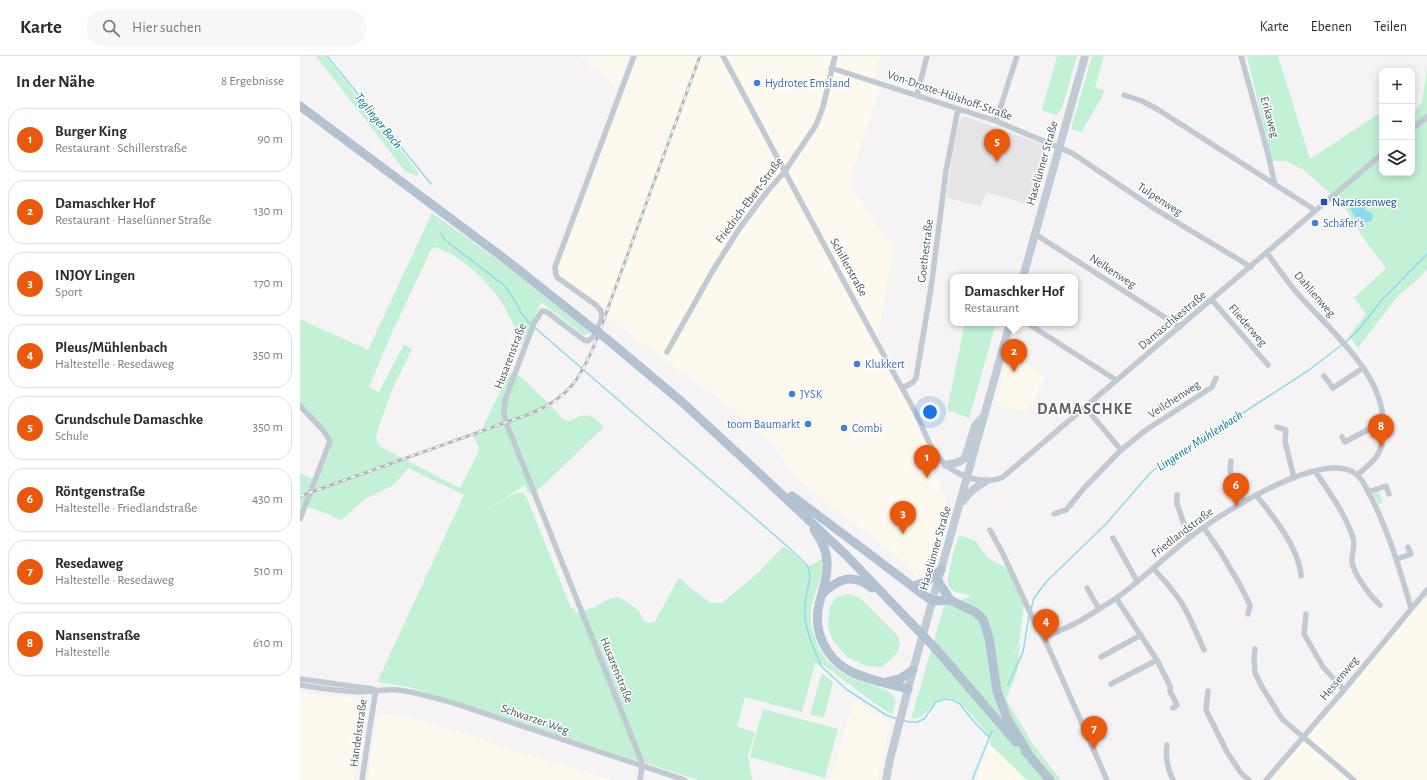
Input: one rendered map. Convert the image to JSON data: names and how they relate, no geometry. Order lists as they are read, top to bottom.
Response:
{
  "streets": {
    "street": [
      "Von-Droste-Hülshoff-Straße",
      "Erikaweg",
      "Haselünner Straße",
      "Tulpenweg",
      "Friedrich-Ebert-Straße",
      "Goethestraße",
      "Schillerstraße",
      "Nelkenweg",
      "Dahlienweg",
      "Damaschkestraße",
      "Fliederweg",
      "Husarenstraße",
      "Veilchenweg",
      "Friedlandstraße",
      "Hessenweg",
      "Schwarzer Weg",
      "Handelsstraße"
    ]
  },
  "crossings": [
    ["Von-Droste-Hülshoff-Straße", "Haselünner Straße"],
    ["Von-Droste-Hülshoff-Straße", "Tulpenweg"],
    ["Von-Droste-Hülshoff-Straße", "Friedrich-Ebert-Straße"],
    ["Von-Droste-Hülshoff-Straße", "Goethestraße"],
    ["Haselünner Straße", "Tulpenweg"],
    ["Haselünner Straße", "Schillerstraße"],
    ["Haselünner Straße", "Nelkenweg"],
    ["Haselünner Straße", "Damaschkestraße"],
    ["Tulpenweg", "Damaschkestraße"],
    ["Friedrich-Ebert-Straße", "Schillerstraße"],
    ["Goethestraße", "Schillerstraße"],
    ["Schillerstraße", "Damaschkestraße"],
    ["Nelkenweg", "Damaschkestraße"],
    ["Dahlienweg", "Damaschkestraße"],
    ["Damaschkestraße", "Fliederweg"],
    ["Husarenstraße", "Schwarzer Weg"],
    ["Schwarzer Weg", "Handelsstraße"]
  ],
  "districts": ["DAMASCHKE"],
  "water": ["Teglinger Bach", "Lingener Mühlenbach"],
  "places": {
    "other": [
      "Hydrotec Emsland",
      "Schäfer's",
      "Klukkert",
      "JYSK",
      "toom Baumarkt",
      "Combi"
    ],
    "transit": ["Narzissenweg"]
  },
  "page": {
    "header": "Karte",
    "search": "Hier suchen",
    "nav": ["Karte", "Ebenen", "Teilen"],
    "heading": ["In der Nähe", "8 Ergebnisse"],
    "map_buttons": ["+", "−"],
    "list": [
      {
        "mark": "1",
        "name": "Burger King",
        "note": "Restaurant · Schillerstraße",
        "value": "90 m"
      },
      {
        "mark": "2",
        "name": "Damaschker Hof",
        "note": "Restaurant · Haselünner Straße",
        "value": "130 m"
      },
      {
        "mark": "3",
        "name": "INJOY Lingen",
        "note": "Sport",
        "value": "170 m"
      },
      {
        "mark": "4",
        "name": "Pleus/Mühlenbach",
        "note": "Haltestelle · Resedaweg",
        "value": "350 m"
      },
      {
        "mark": "5",
        "name": "Grundschule Damaschke",
        "note": "Schule",
        "value": "350 m"
      },
      {
        "mark": "6",
        "name": "Röntgenstraße",
        "note": "Haltestelle · Friedlandstraße",
        "value": "430 m"
      },
      {
        "mark": "7",
        "name": "Resedaweg",
        "note": "Haltestelle · Resedaweg",
        "value": "510 m"
      },
      {
        "mark": "8",
        "name": "Nansenstraße",
        "note": "Haltestelle",
        "value": "610 m"
      }
    ],
    "pins": [
      "5",
      "2",
      "8",
      "1",
      "6",
      "3",
      "4",
      "7"
    ],
    "popup": ["Damaschker Hof", "Restaurant"]
  }
}
